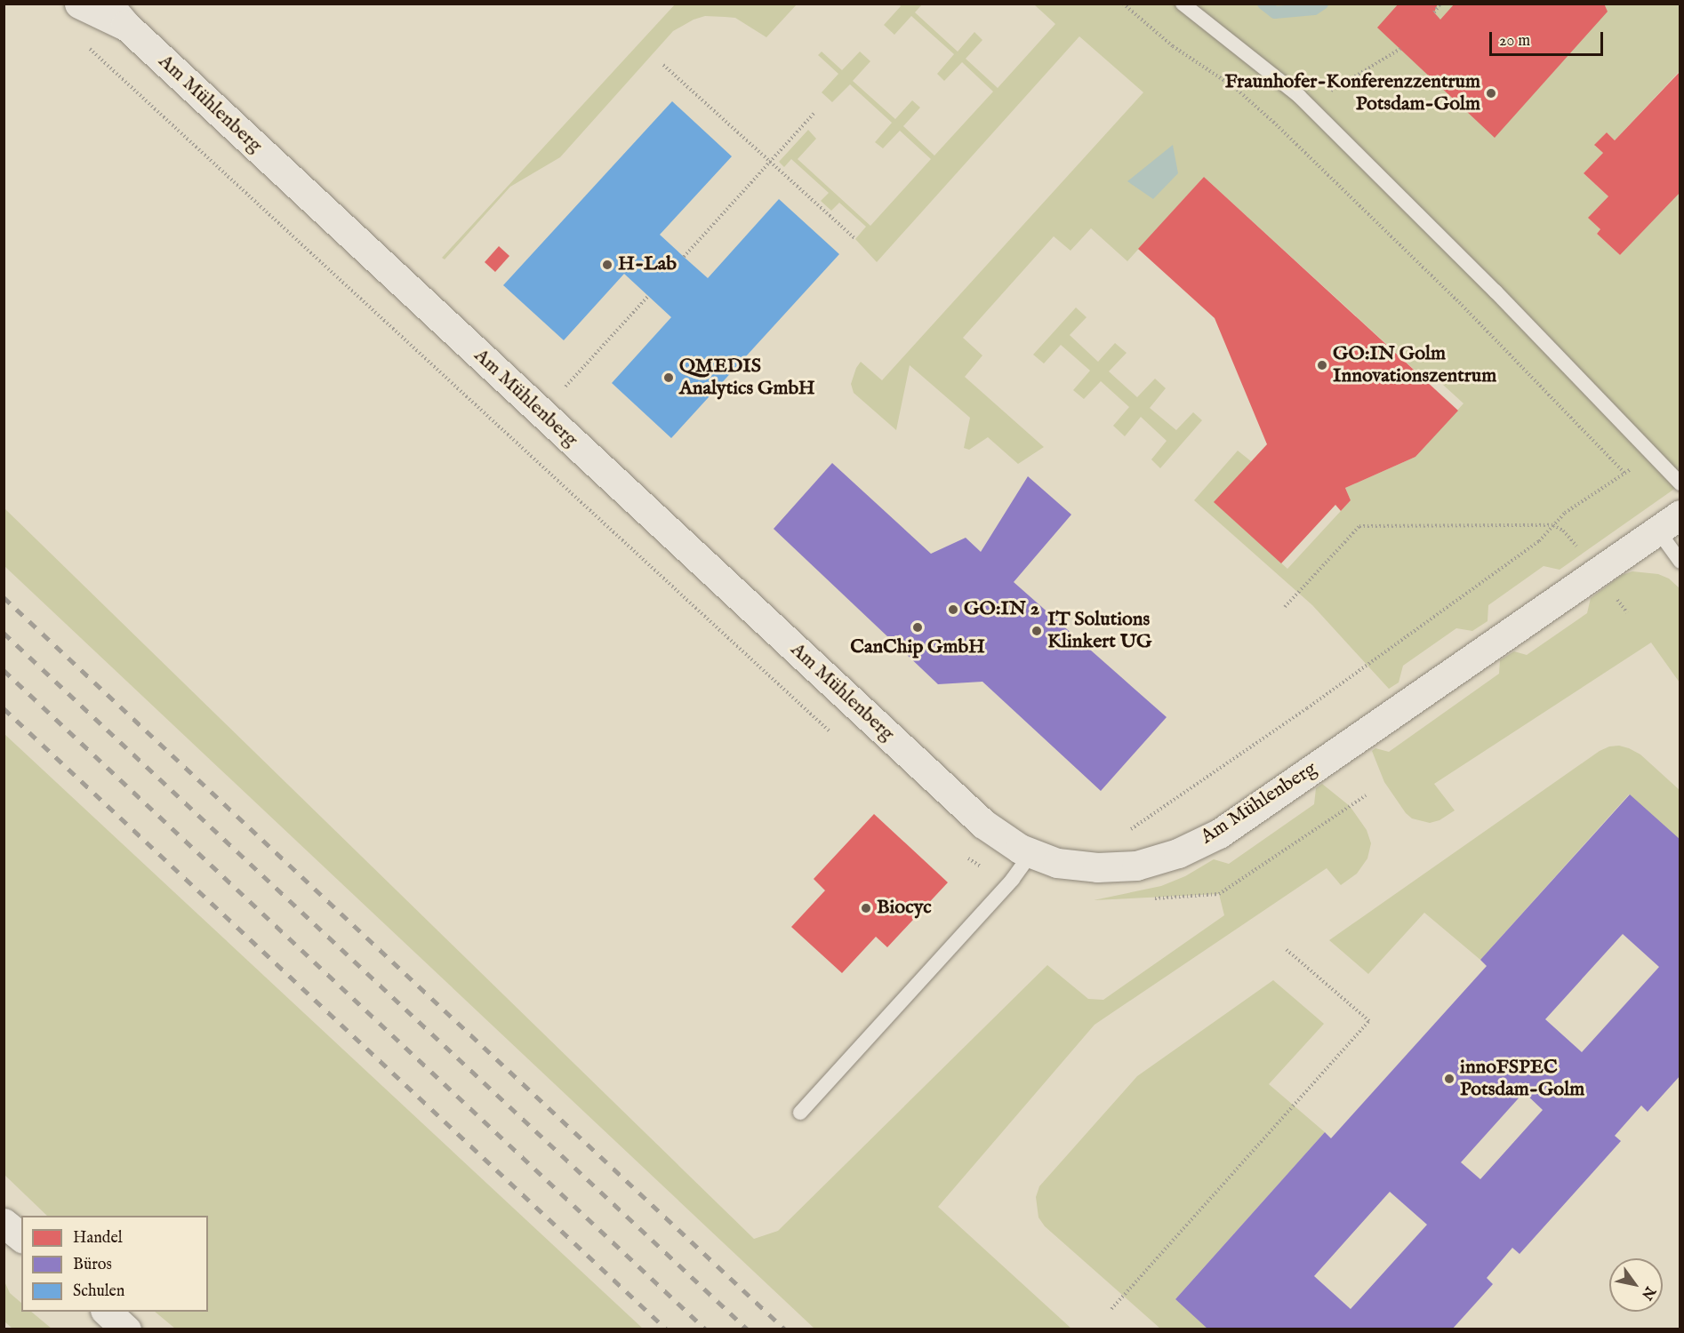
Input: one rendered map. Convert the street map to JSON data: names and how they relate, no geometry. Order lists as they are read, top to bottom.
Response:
{
  "streets": {
    "street": ["Am Mühlenberg"]
  },
  "places": [
    "Fraunhofer-Konferenzzentrum Potsdam-Golm",
    "H-Lab",
    "GO:IN Golm Innovationszentrum",
    "QMEDIS Analytics GmbH",
    "GO:IN 2",
    "CanChip GmbH",
    "IT Solutions Klinkert UG",
    "Biocyc",
    "innoFSPEC Potsdam-Golm"
  ],
  "legend": ["Handel", "Büros", "Schulen"],
  "scale_bar": "20 m",
  "north": "bottom right"
}
